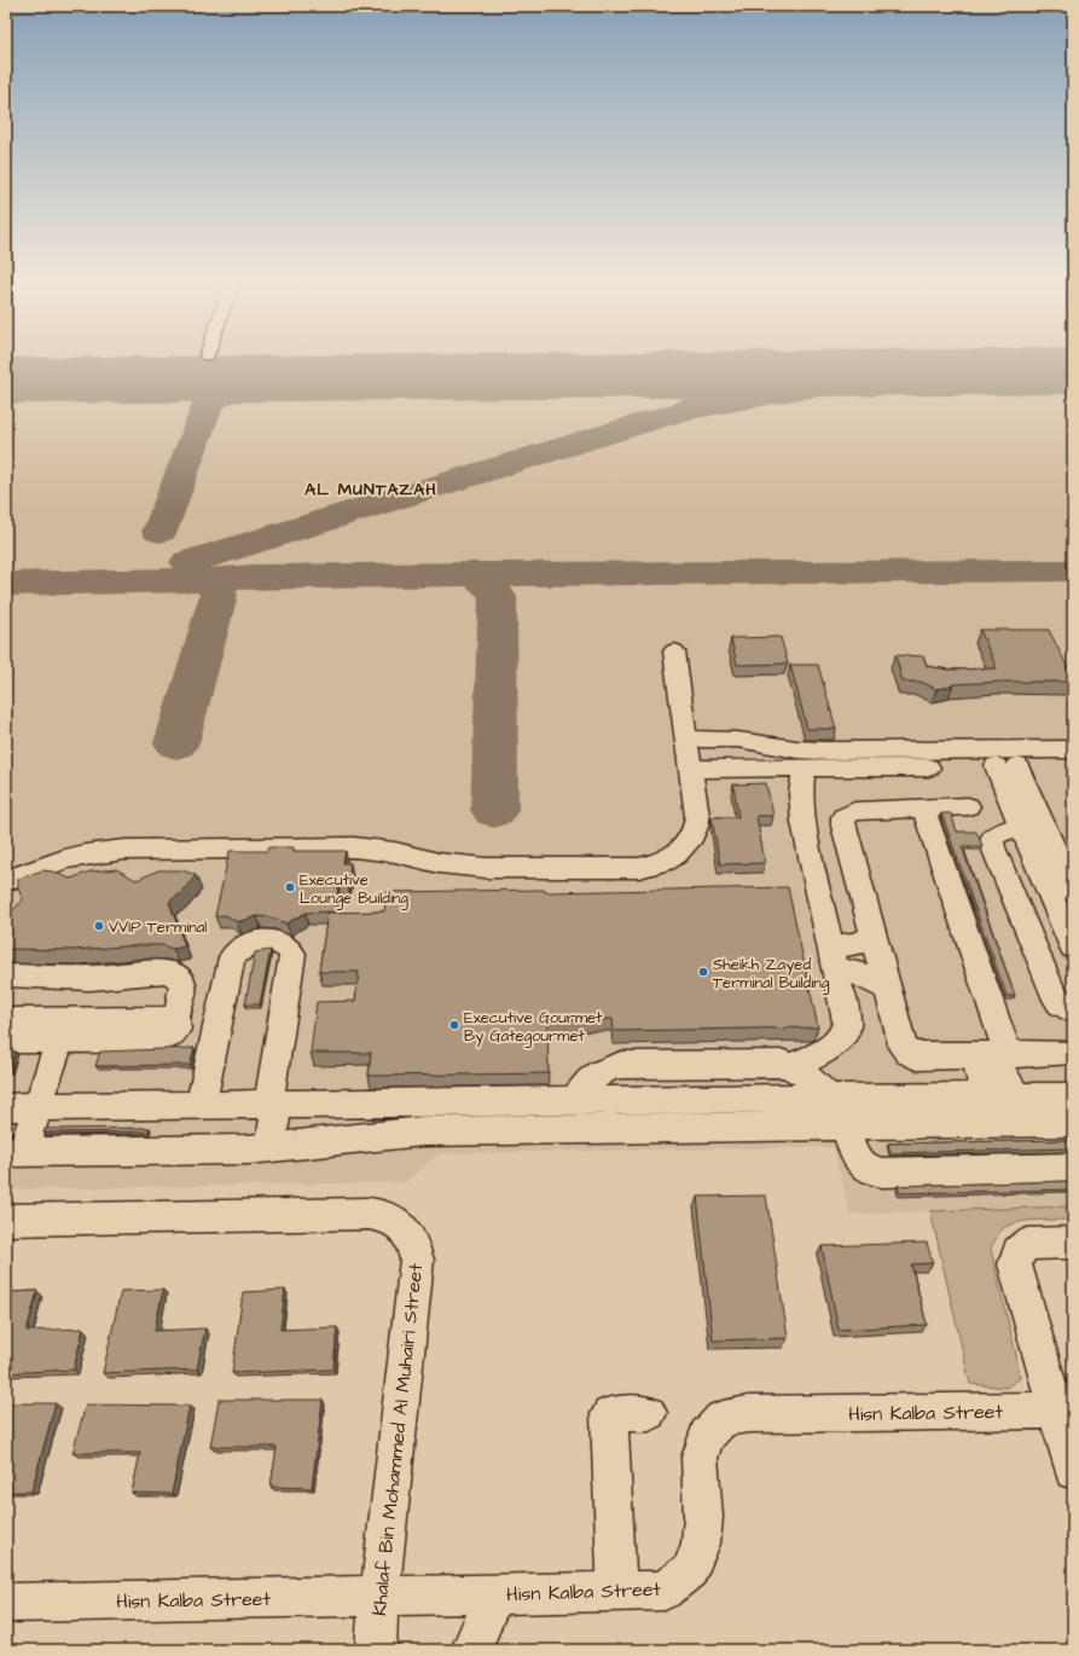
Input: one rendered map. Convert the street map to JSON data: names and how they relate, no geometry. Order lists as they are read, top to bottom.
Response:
{
  "streets": {
    "street": ["Hisn Kalba Street", "Khalaf Bin Mohammed Al Muhairi Street"]
  },
  "crossings": [
    ["Hisn Kalba Street", "Khalaf Bin Mohammed Al Muhairi Street"]
  ],
  "districts": ["AL MUNTAZAH"],
  "places": [
    "Executive Lounge Building",
    "VVIP Terminal",
    "Sheikh Zayed Terminal Building",
    "Executive Gourmet By Gategourmet"
  ]
}
